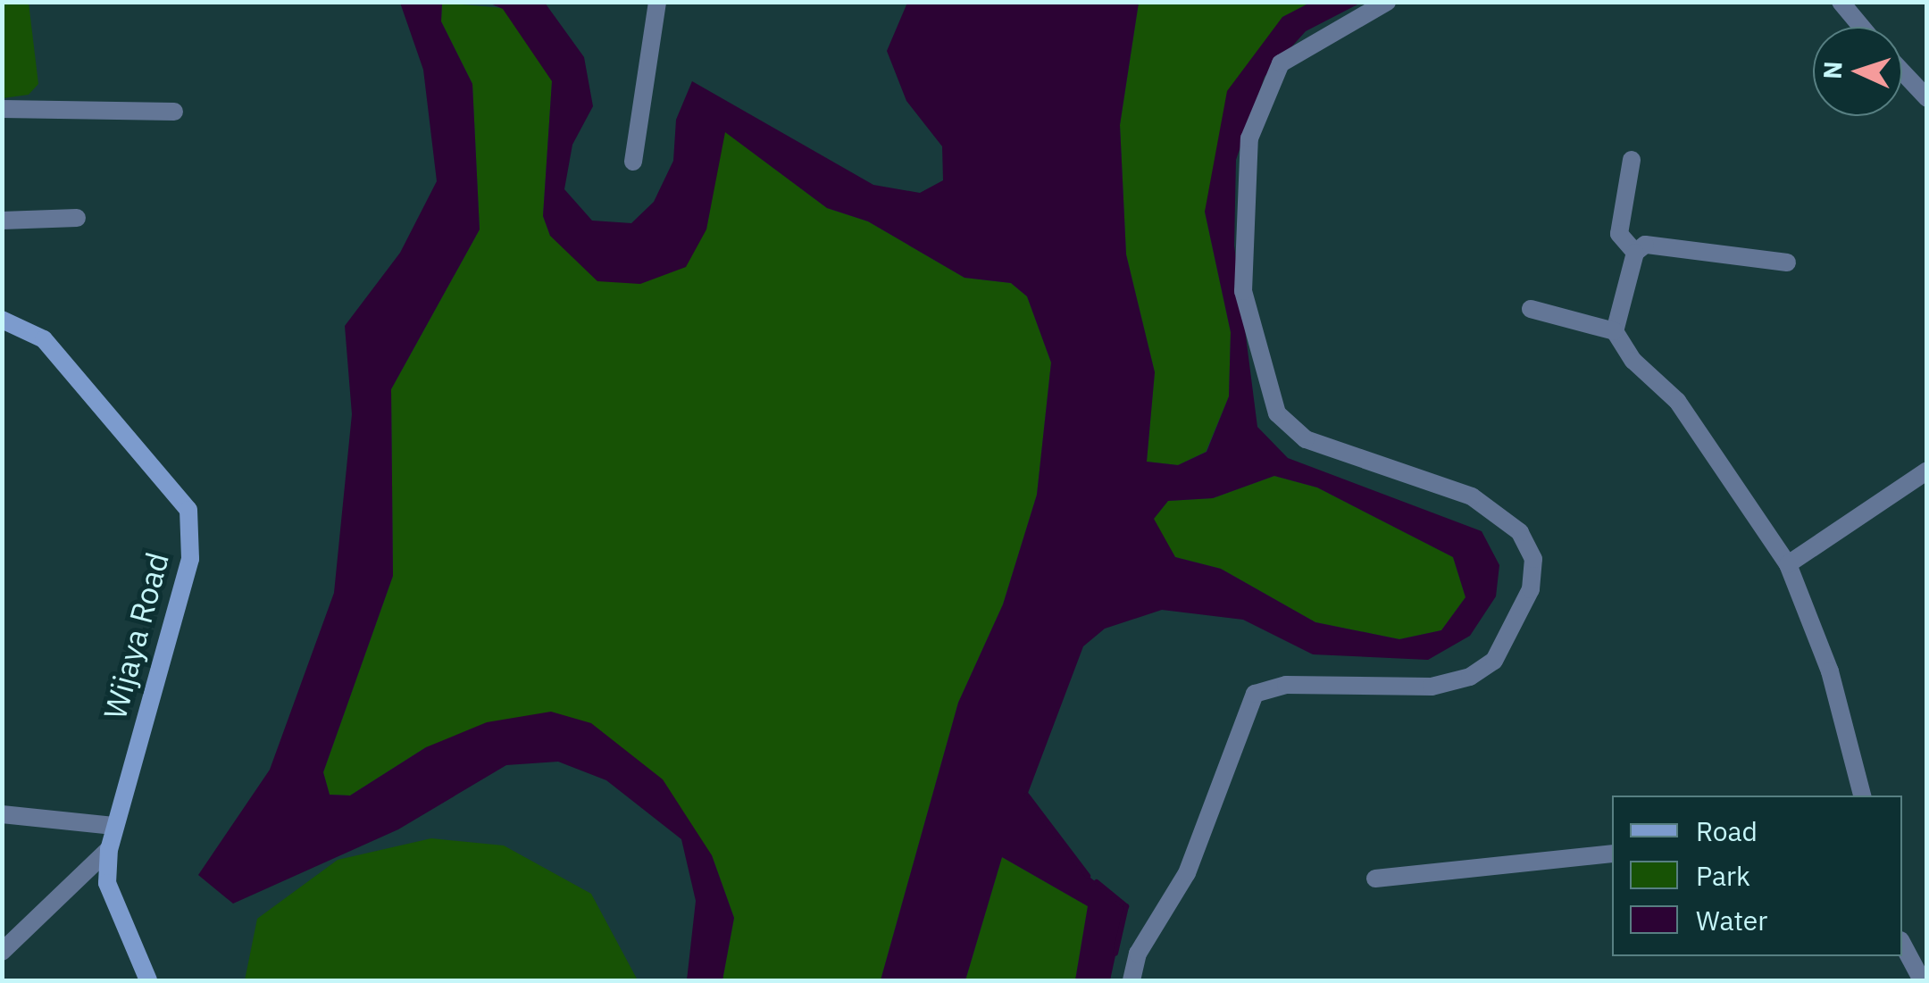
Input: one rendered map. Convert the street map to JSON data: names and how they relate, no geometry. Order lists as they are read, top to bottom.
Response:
{
  "streets": {
    "street": ["Wijaya Road"]
  },
  "legend": ["Road", "Park", "Water"],
  "north": "left"
}
